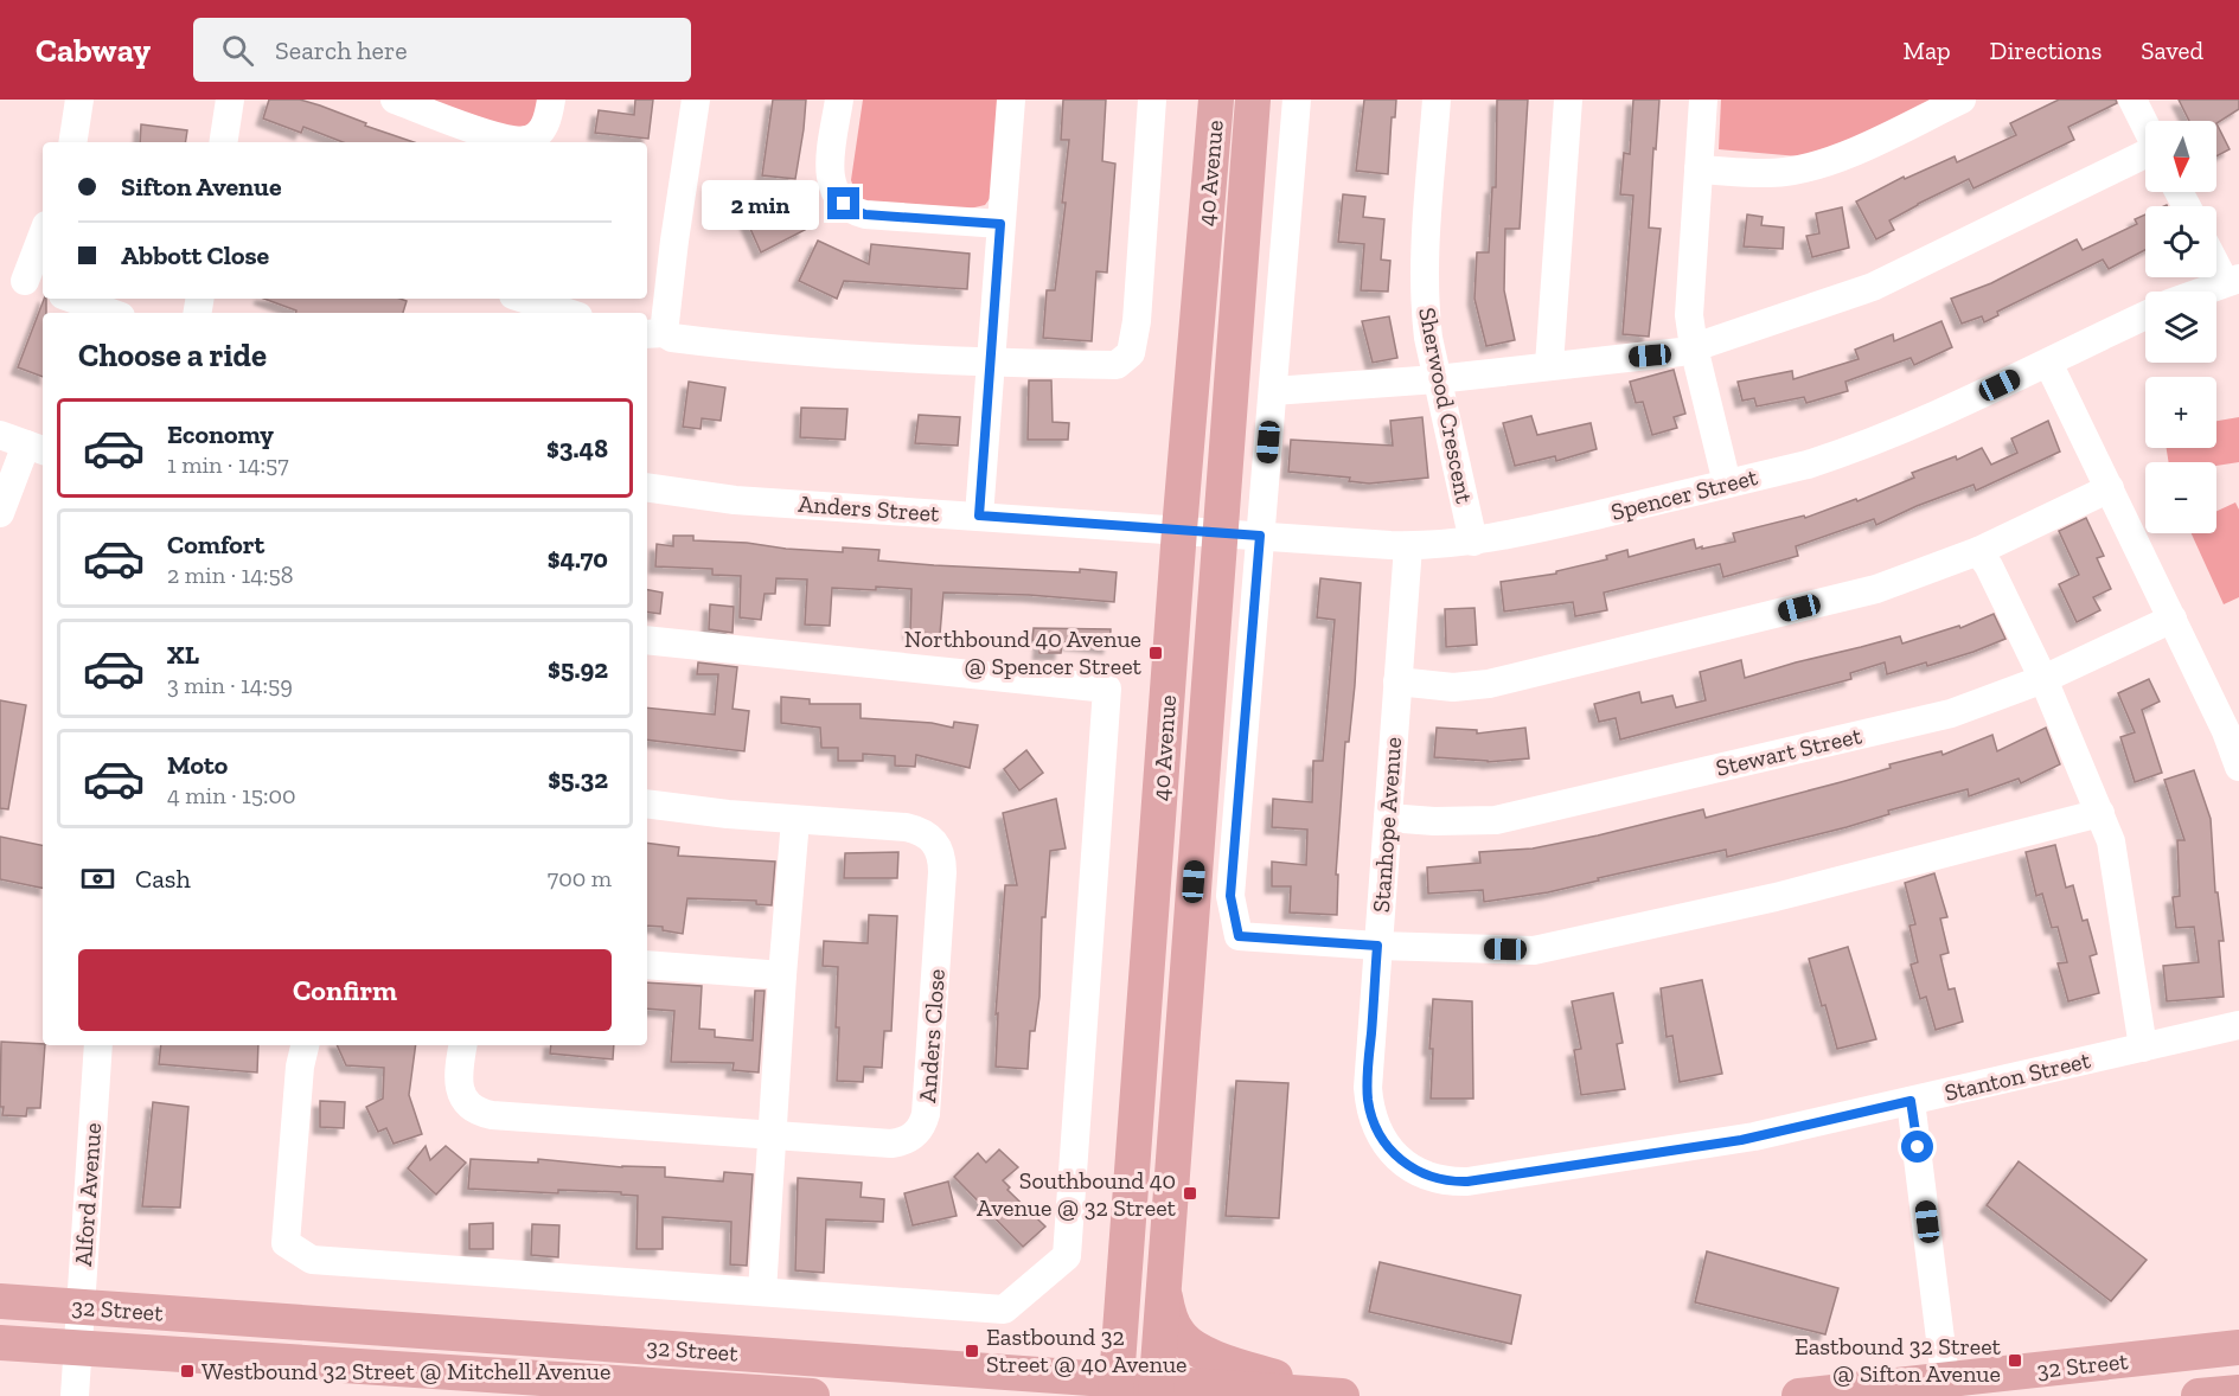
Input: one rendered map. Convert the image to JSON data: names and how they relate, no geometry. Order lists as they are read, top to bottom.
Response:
{
  "streets": {
    "main road": ["40 Avenue", "32 Street"],
    "street": [
      "Sherwood Crescent",
      "Spencer Street",
      "Anders Street",
      "Stewart Street",
      "Stanhope Avenue",
      "Anders Close",
      "Stanton Street",
      "Alford Avenue"
    ]
  },
  "crossings": [
    ["40 Avenue", "Spencer Street"],
    ["40 Avenue", "Anders Street"],
    ["40 Avenue", "32 Street"],
    ["Sherwood Crescent", "Spencer Street"],
    ["Spencer Street", "Anders Street"],
    ["Spencer Street", "Stanhope Avenue"],
    ["Stewart Street", "Stanhope Avenue"],
    ["Stanhope Avenue", "Stanton Street"],
    ["Alford Avenue", "32 Street"]
  ],
  "places": {
    "transit": [
      "Northbound 40 Avenue @ Spencer Street",
      "Southbound 40 Avenue @ 32 Street",
      "Eastbound 32 Street @ 40 Avenue",
      "Eastbound 32 Street @ Sifton Avenue",
      "Westbound 32 Street @ Mitchell Avenue"
    ]
  },
  "north": "bottom",
  "page": {
    "header": "Cabway",
    "search": "Search here",
    "nav": ["Map", "Directions", "Saved"],
    "map_buttons": ["+", "−"],
    "banner": ["Sifton Avenue", "Abbott Close"],
    "bubble": "2 min",
    "heading": "Choose a ride",
    "list": [
      {
        "name": "Economy",
        "note": "1 min · 14:57",
        "value": "$3.48"
      },
      {
        "name": "Comfort",
        "note": "2 min · 14:58",
        "value": "$4.70"
      },
      {
        "name": "XL",
        "note": "3 min · 14:59",
        "value": "$5.92"
      },
      {
        "name": "Moto",
        "note": "4 min · 15:00",
        "value": "$5.32"
      }
    ],
    "pay": ["Cash", "700 m"],
    "buttons": "Confirm"
  }
}
